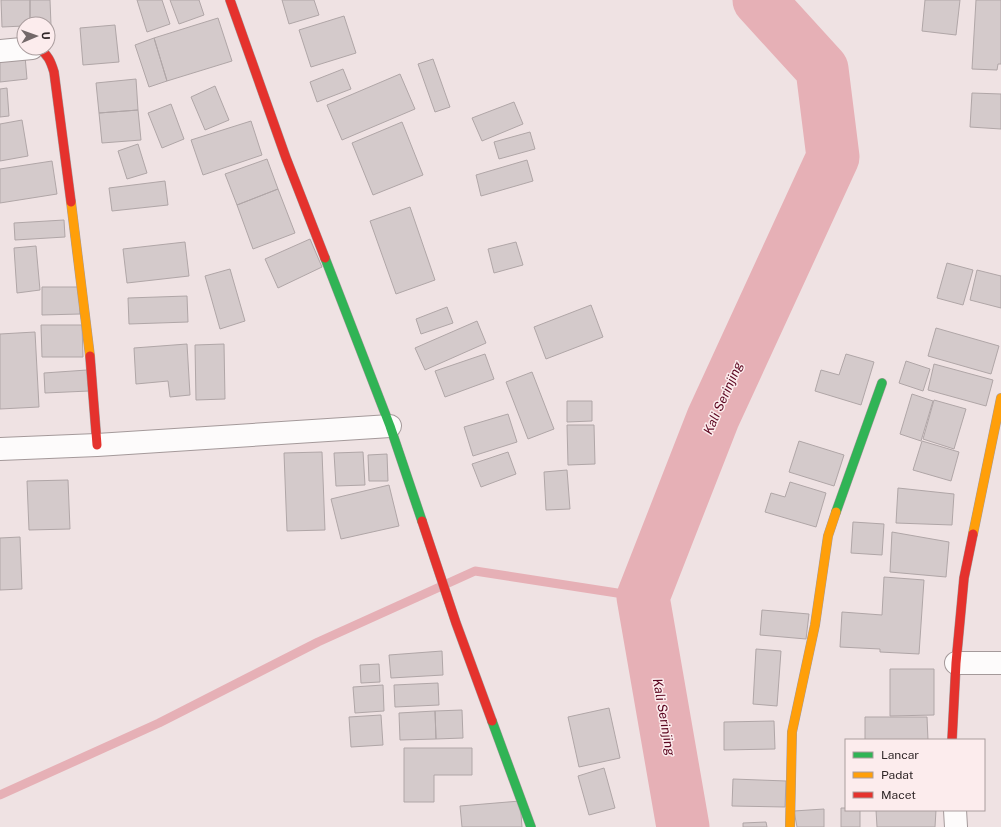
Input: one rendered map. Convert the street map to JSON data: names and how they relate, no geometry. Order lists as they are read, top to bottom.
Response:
{
  "water": ["Kali Serinjing"],
  "legend": ["Lancar", "Padat", "Macet"],
  "north": "right"
}
